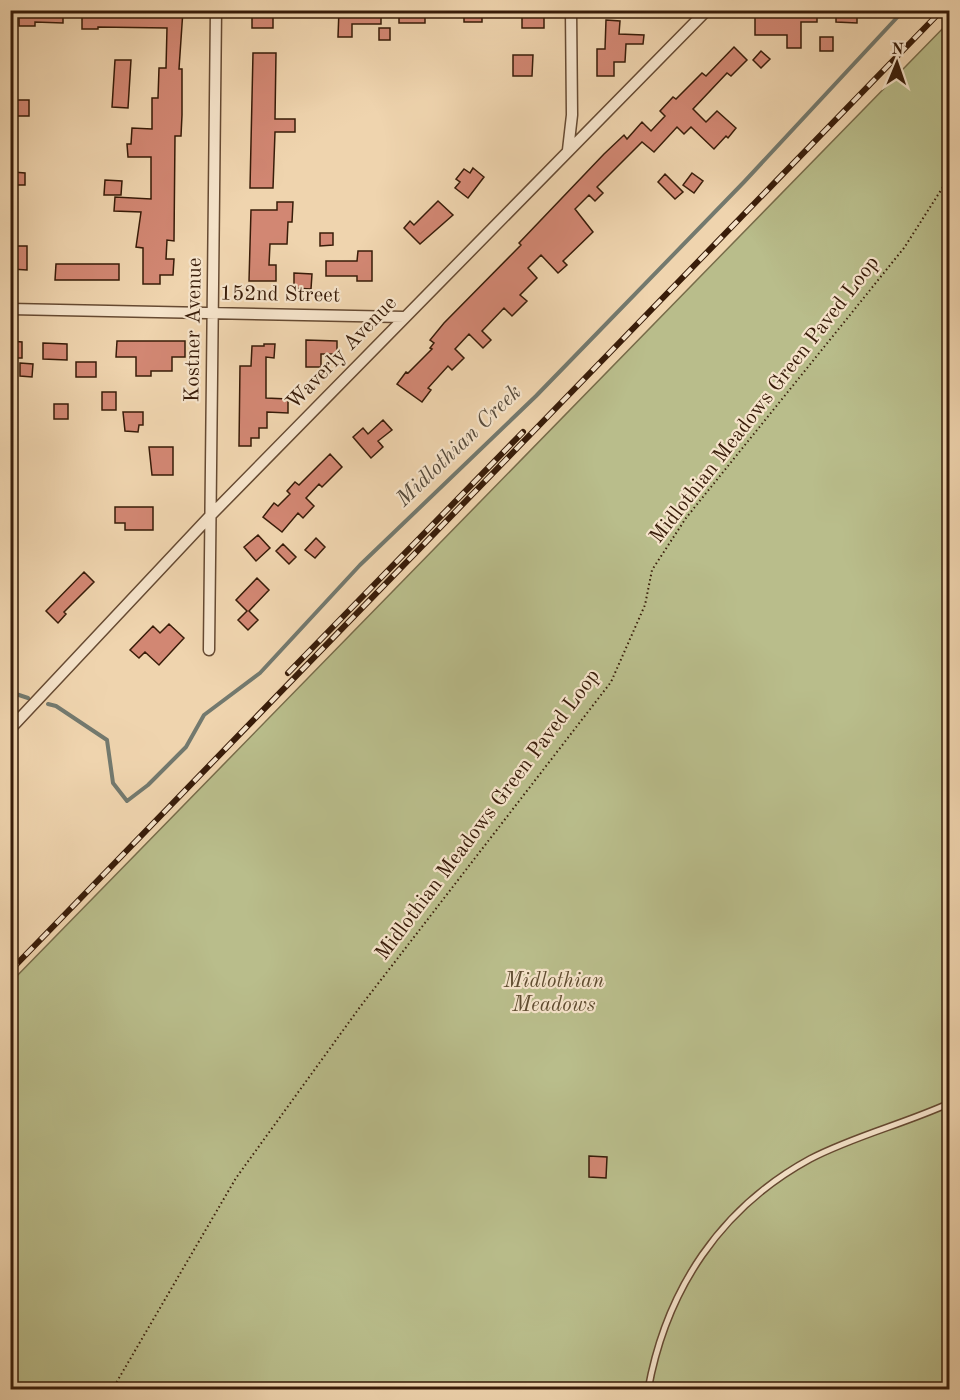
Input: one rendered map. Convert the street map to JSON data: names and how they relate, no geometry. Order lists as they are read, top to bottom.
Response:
{
  "streets": {
    "street": ["152nd Street", "Kostner Avenue", "Waverly Avenue"],
    "path": ["Midlothian Meadows Green Paved Loop"]
  },
  "crossings": [
    ["152nd Street", "Kostner Avenue"],
    ["152nd Street", "Waverly Avenue"],
    ["Kostner Avenue", "Waverly Avenue"]
  ],
  "water": ["Midlothian Creek"],
  "parks": ["Midlothian Meadows"],
  "north": "top"
}
